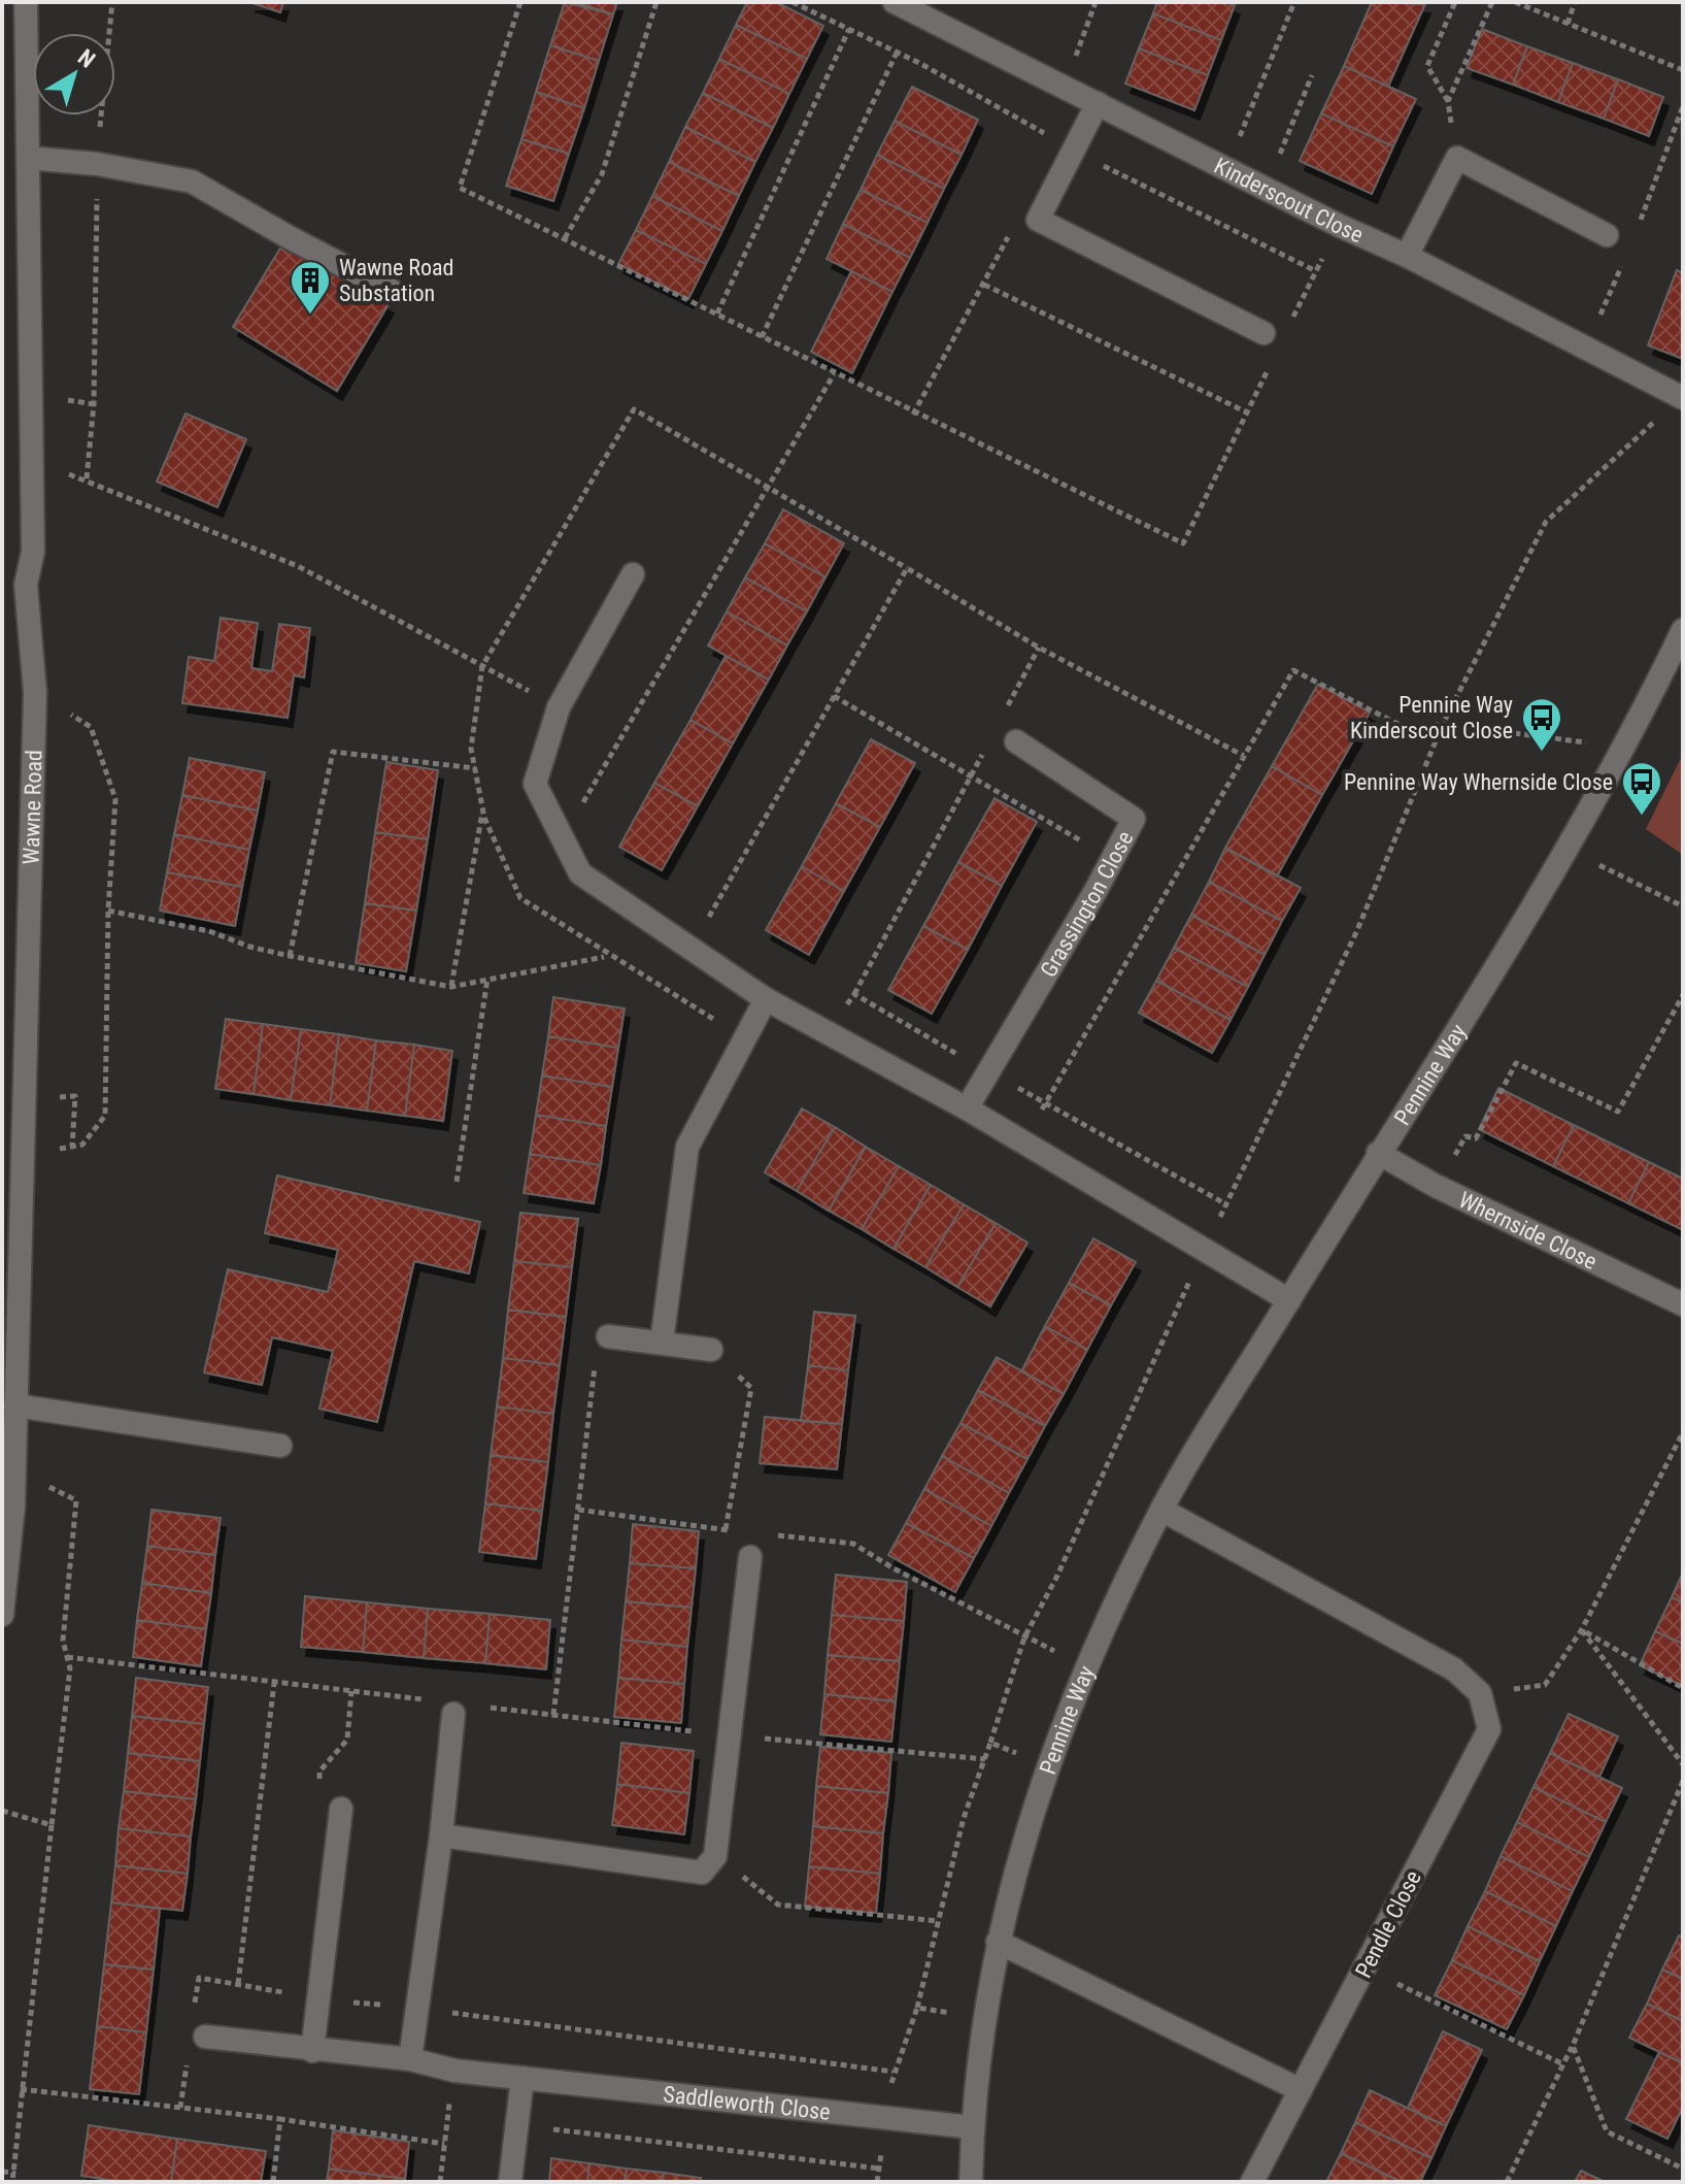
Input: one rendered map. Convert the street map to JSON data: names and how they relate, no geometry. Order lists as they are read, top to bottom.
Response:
{
  "streets": {
    "street": [
      "Kinderscout Close",
      "Wawne Road",
      "Grassington Close",
      "Pennine Way",
      "Whernside Close",
      "Pendle Close",
      "Saddleworth Close"
    ]
  },
  "crossings": [
    ["Pennine Way", "Whernside Close"],
    ["Pennine Way", "Saddleworth Close"]
  ],
  "places": {
    "building": ["Wawne Road Substation"],
    "bus stop": ["Pennine Way Kinderscout Close", "Pennine Way Whernside Close"]
  },
  "north": "top right"
}
